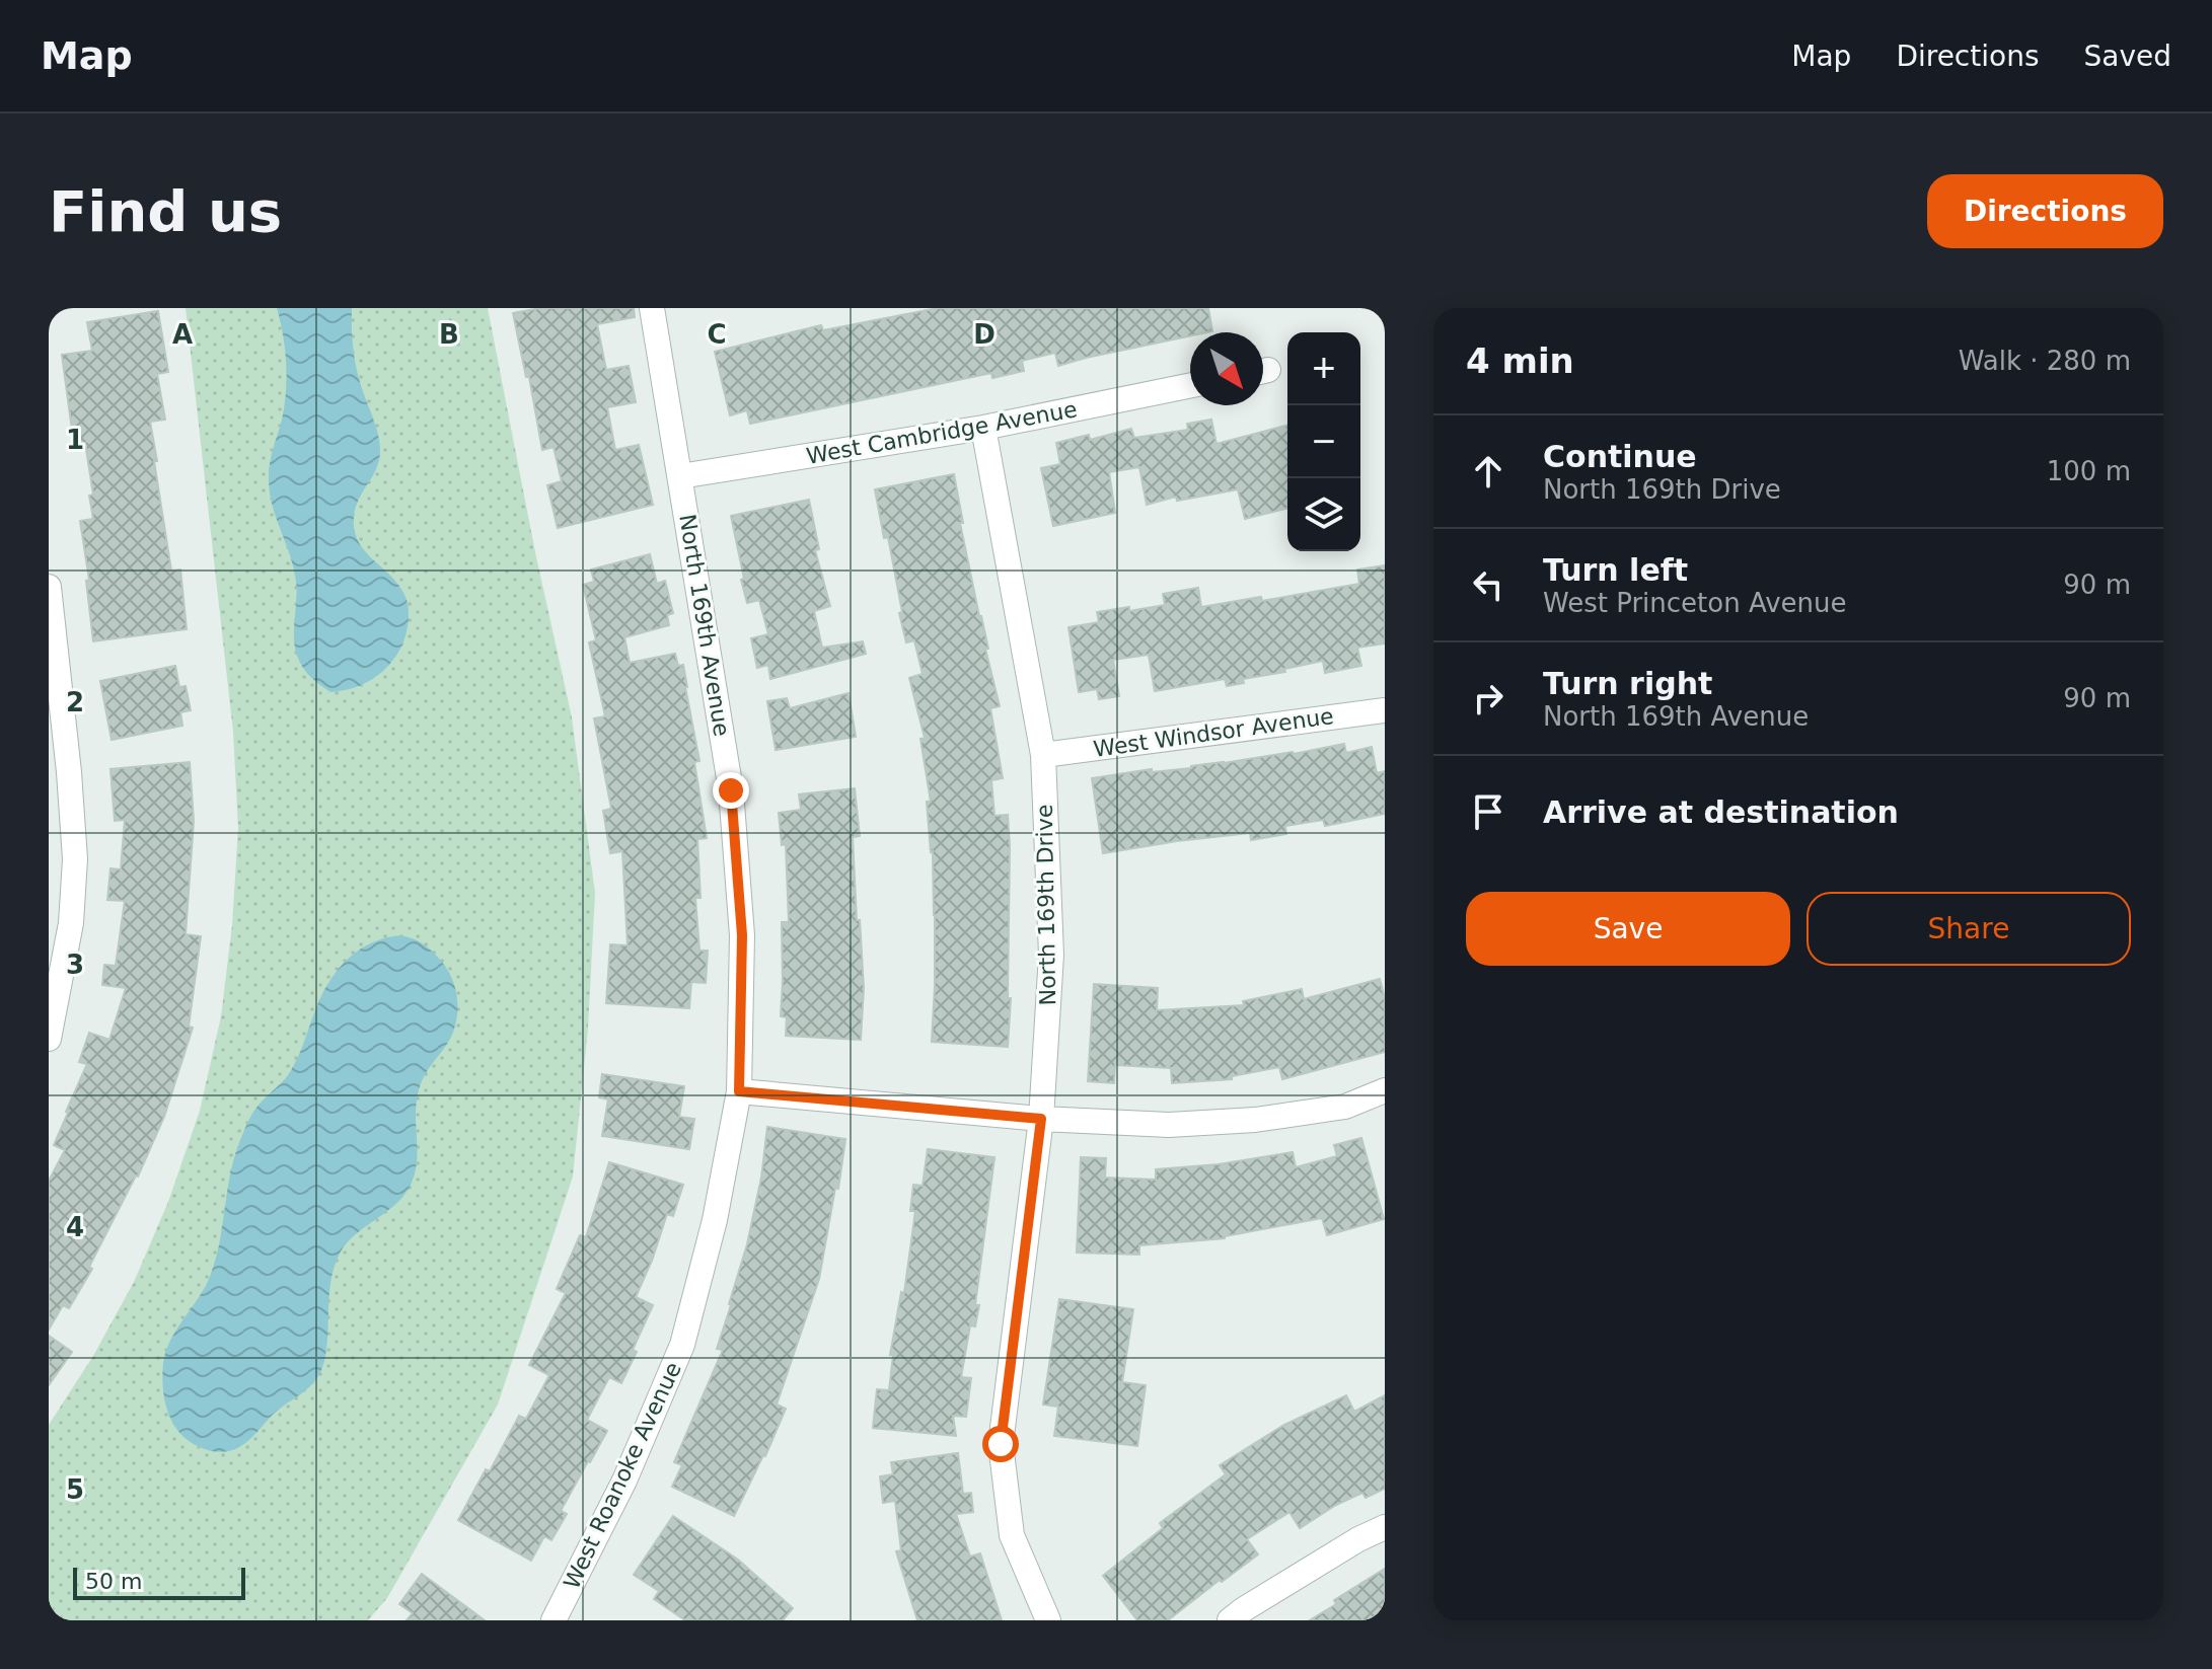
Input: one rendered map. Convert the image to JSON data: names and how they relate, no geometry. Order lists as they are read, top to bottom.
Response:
{
  "streets": {
    "street": [
      "West Cambridge Avenue",
      "North 169th Avenue",
      "West Windsor Avenue",
      "North 169th Drive",
      "West Roanoke Avenue"
    ]
  },
  "crossings": [
    ["West Cambridge Avenue", "North 169th Avenue"],
    ["West Cambridge Avenue", "North 169th Drive"],
    ["North 169th Avenue", "West Roanoke Avenue"],
    ["West Windsor Avenue", "North 169th Drive"]
  ],
  "scale_bar": "50 m",
  "north": "bottom right",
  "page": {
    "header": "Map",
    "nav": ["Map", "Directions", "Saved"],
    "buttons": [
      "Directions",
      ["Save", "Share"]
    ],
    "title": "Find us",
    "heading": ["4 min", "Walk · 280 m"],
    "map_buttons": ["+", "−"],
    "list": [
      ["Continue", "North 169th Drive", "100 m"],
      ["Turn left", "West Princeton Avenue", "90 m"],
      ["Turn right", "North 169th Avenue", "90 m"],
      "Arrive at destination"
    ],
    "scale": "50 m"
  },
  "grid": {
    "columns": [
      "A",
      "B",
      "C",
      "D"
    ],
    "rows": [
      "1",
      "2",
      "3",
      "4",
      "5"
    ]
  }
}
